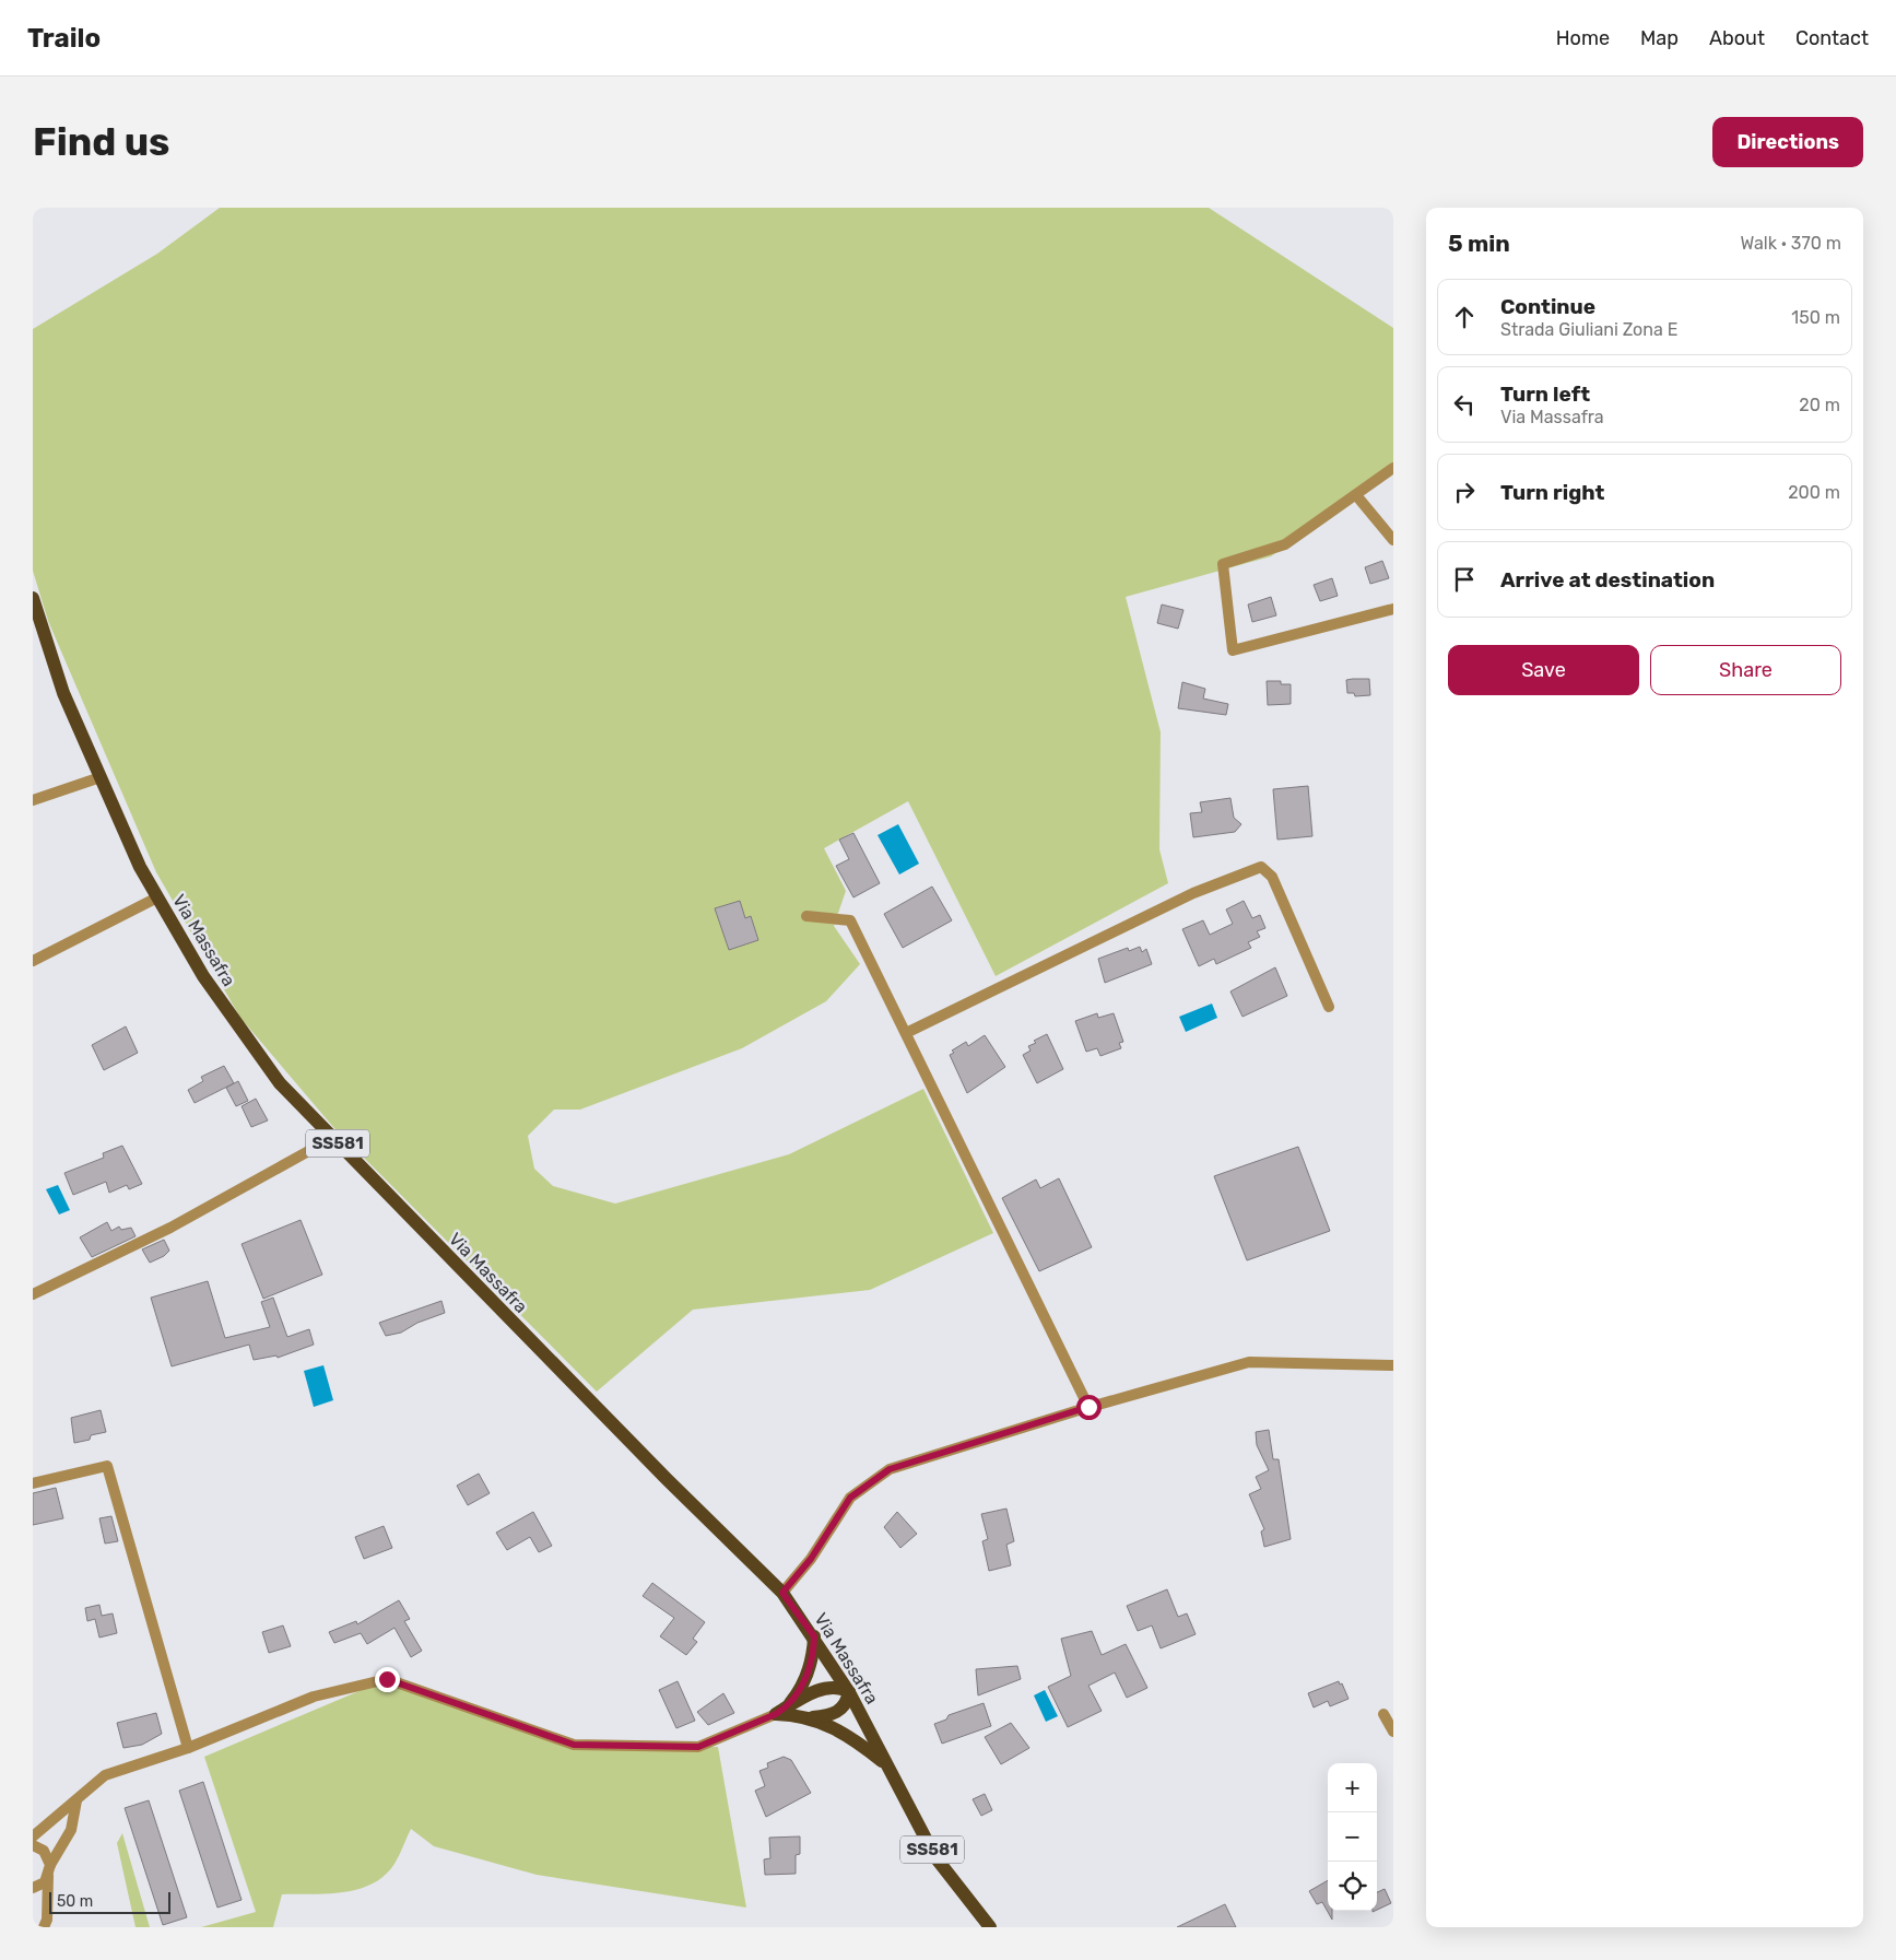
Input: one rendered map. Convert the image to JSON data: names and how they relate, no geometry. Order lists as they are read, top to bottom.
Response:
{
  "streets": {
    "main road": ["Via Massafra", "SS581"]
  },
  "scale_bar": "50 m",
  "page": {
    "header": "Trailo",
    "nav": [
      "Home",
      "Map",
      "About",
      "Contact"
    ],
    "buttons": [
      "Directions",
      ["Save", "Share"]
    ],
    "title": "Find us",
    "heading": ["5 min", "Walk · 370 m"],
    "list": [
      ["Continue", "Strada Giuliani Zona E", "150 m"],
      ["Turn left", "Via Massafra", "20 m"],
      ["Turn right", "200 m"],
      "Arrive at destination"
    ],
    "map_buttons": ["+", "−"],
    "scale": "50 m"
  }
}
